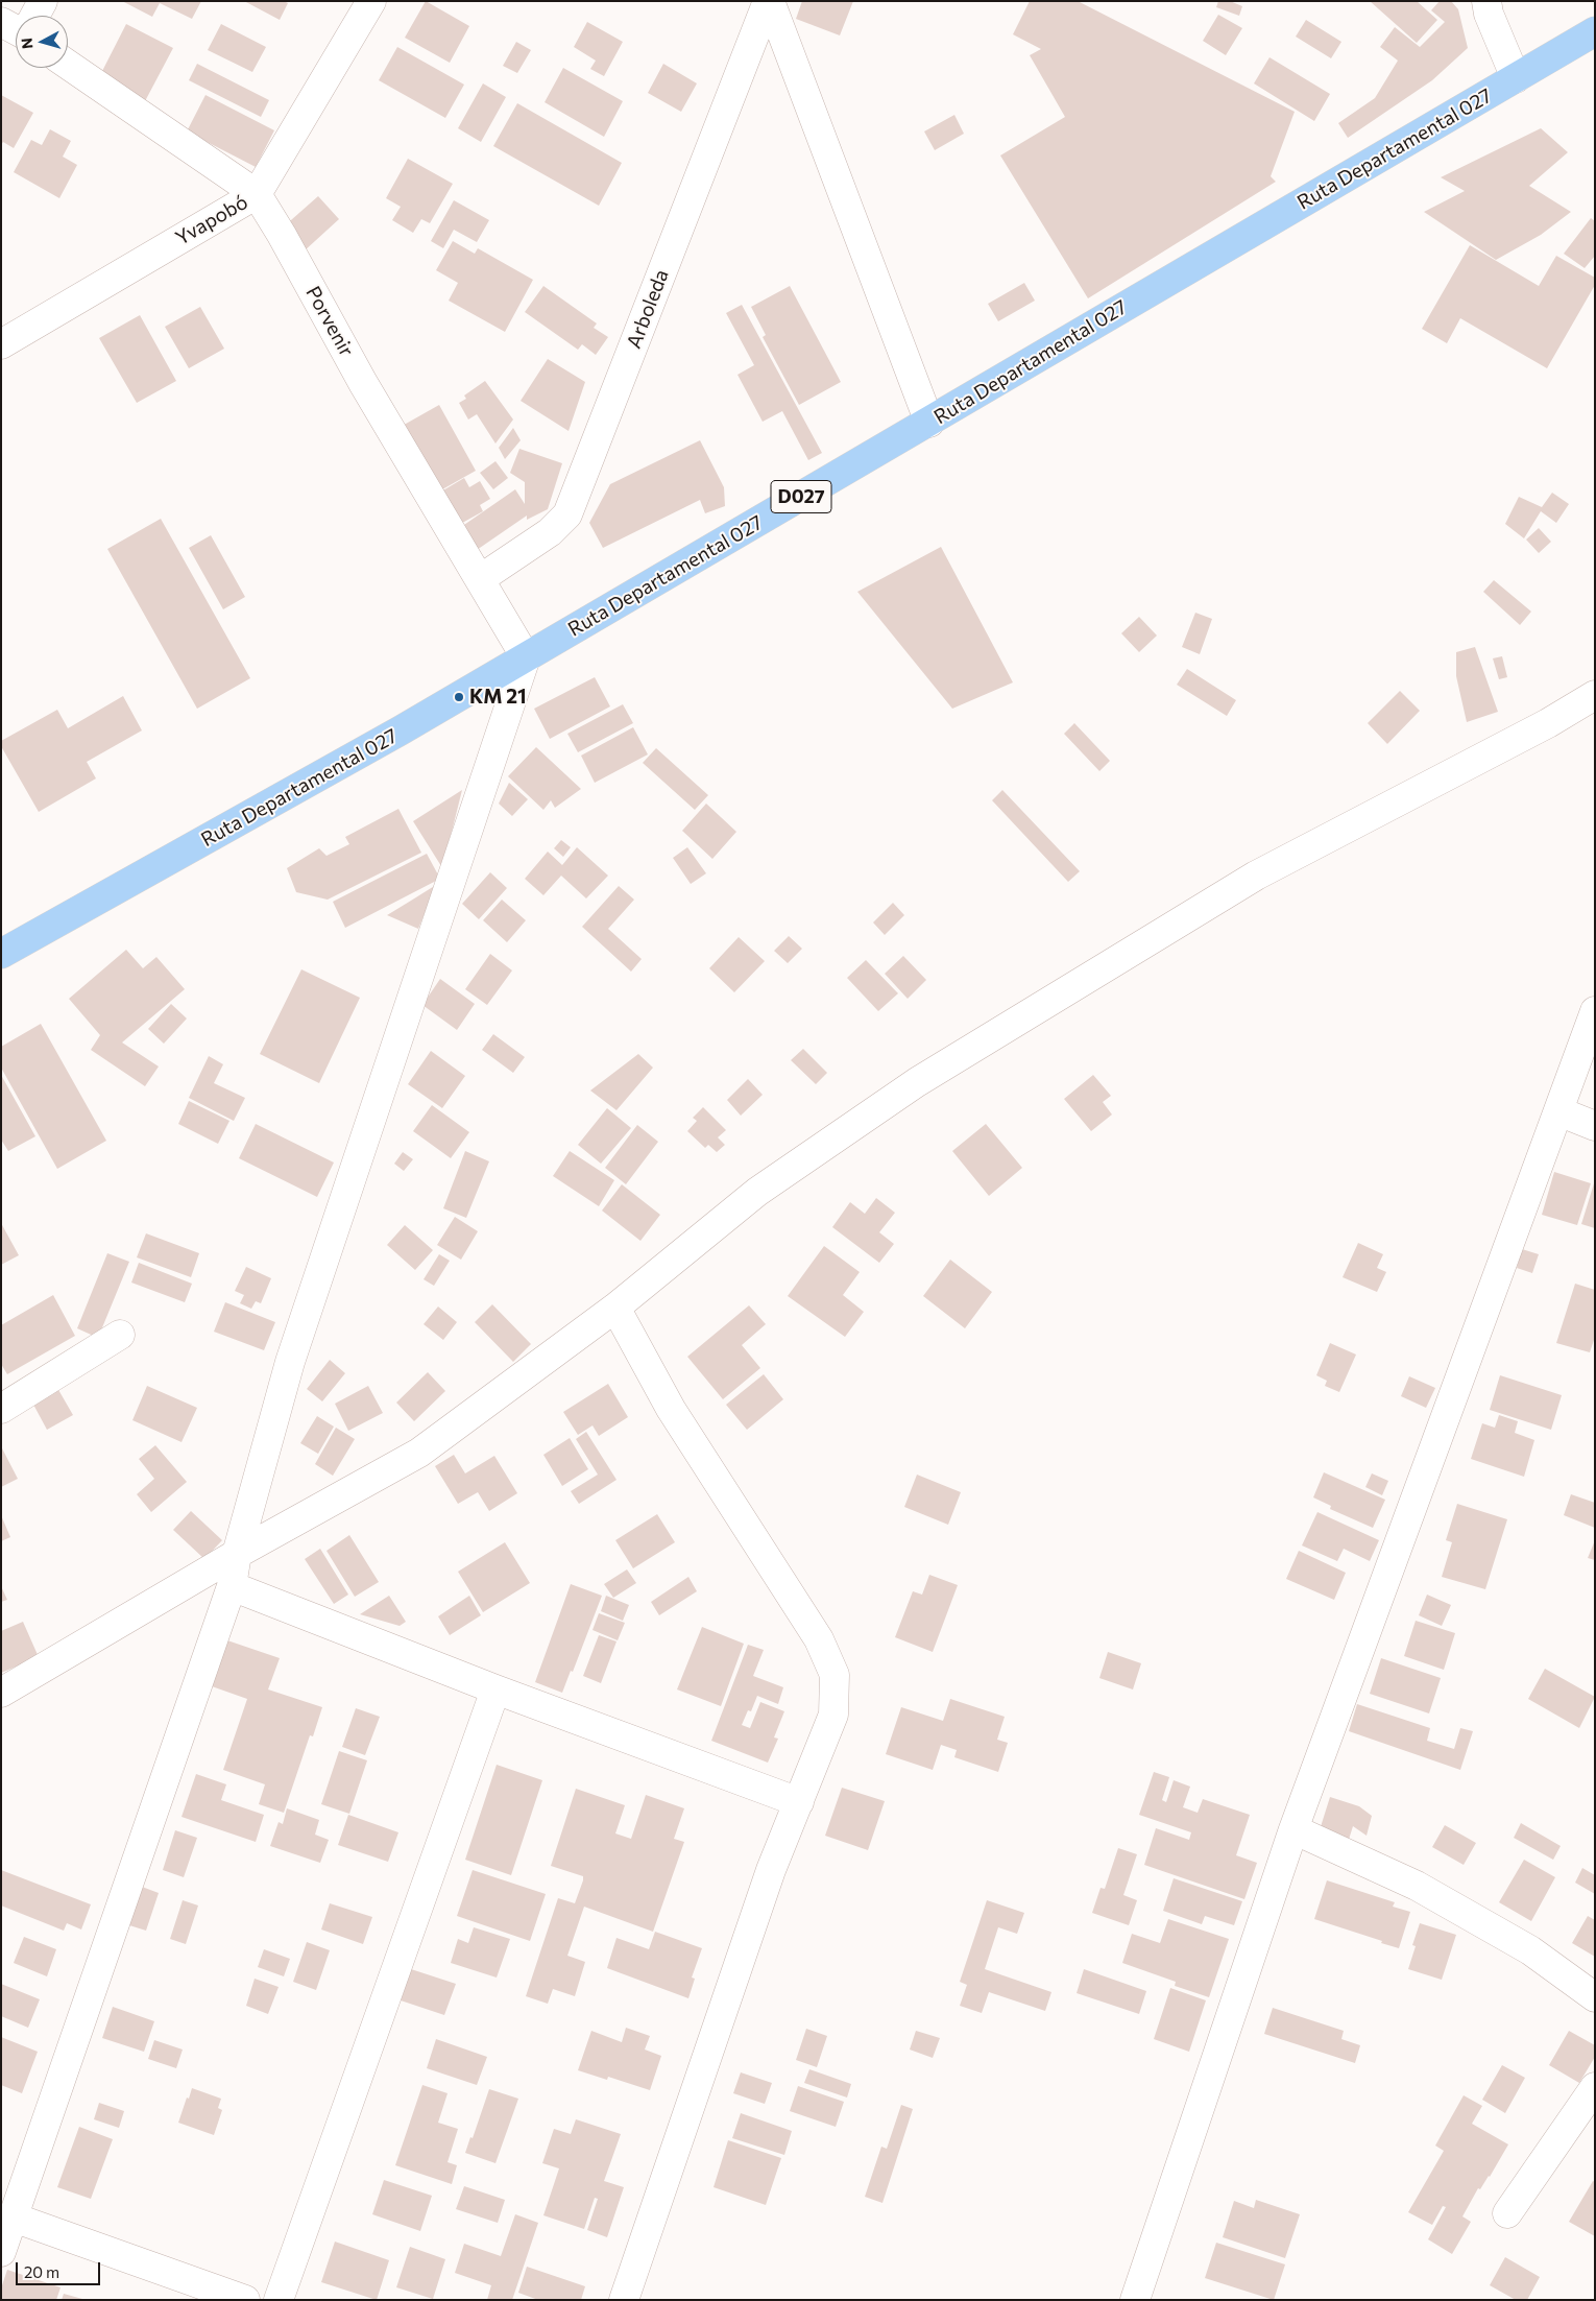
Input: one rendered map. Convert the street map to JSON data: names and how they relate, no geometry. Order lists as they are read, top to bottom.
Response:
{
  "streets": {
    "main road": ["Ruta Departamental 027", "D027"],
    "street": ["Yvapobó", "Arboleda", "Porvenir"]
  },
  "crossings": [
    ["Ruta Departamental 027", "Porvenir"],
    ["Yvapobó", "Porvenir"],
    ["Arboleda", "Porvenir"]
  ],
  "places": ["KM 21"],
  "scale_bar": "20 m",
  "north": "left"
}
